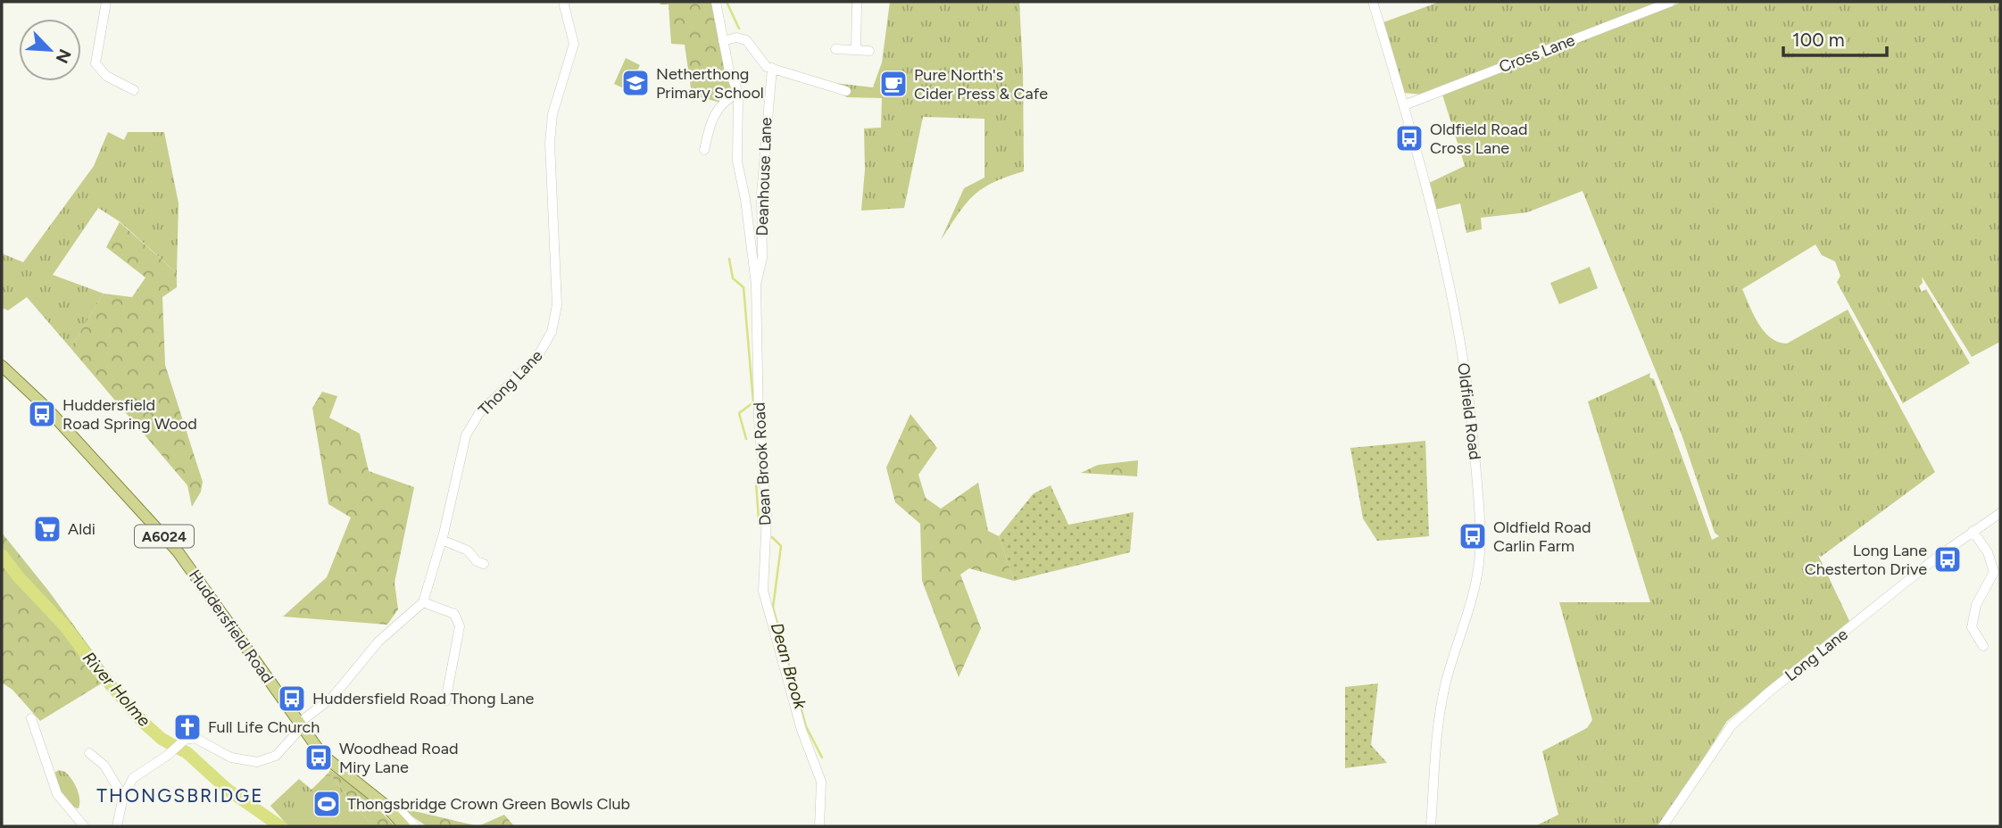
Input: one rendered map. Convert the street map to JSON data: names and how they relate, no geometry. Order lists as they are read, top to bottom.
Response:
{
  "streets": {
    "main road": ["A6024", "Huddersfield Road"],
    "street": [
      "Cross Lane",
      "Deanhouse Lane",
      "Thong Lane",
      "Oldfield Road",
      "Dean Brook Road",
      "Long Lane"
    ]
  },
  "crossings": [
    ["Cross Lane", "Oldfield Road"],
    ["Deanhouse Lane", "Dean Brook Road"],
    ["A6024", "Huddersfield Road"]
  ],
  "districts": ["THONGSBRIDGE"],
  "water": ["Dean Brook", "River Holme"],
  "places": {
    "school or university": ["Netherthong Primary School"],
    "cafe": ["Pure North's Cider Press & Cafe"],
    "bus stop": [
      "Oldfield Road Cross Lane",
      "Huddersfield Road Spring Wood",
      "Oldfield Road Carlin Farm",
      "Long Lane Chesterton Drive",
      "Huddersfield Road Thong Lane",
      "Woodhead Road Miry Lane"
    ],
    "supermarket": ["Aldi"],
    "church": ["Full Life Church"],
    "sports": ["Thongsbridge Crown Green Bowls Club"]
  },
  "scale_bar": "100 m",
  "north": "bottom right"
}
